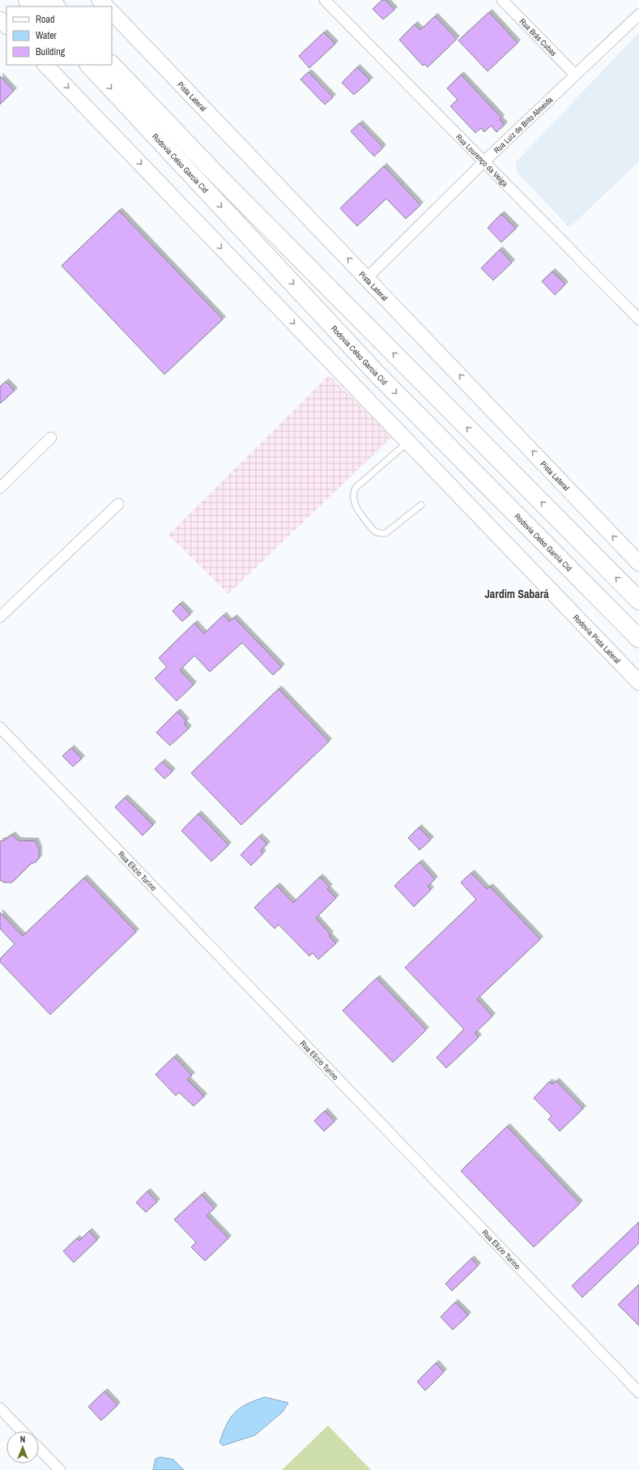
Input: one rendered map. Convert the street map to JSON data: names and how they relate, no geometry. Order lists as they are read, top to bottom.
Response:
{
  "streets": {
    "highway": ["Rodovia Celso Garcia Cid"],
    "street": [
      "Rua Brás Cubas",
      "Pista Lateral",
      "Rua Luiz de Brito Almeida",
      "Rua Lourenço da Veiga",
      "Rodovia Pista Lateral",
      "Rua Elizio Turino"
    ]
  },
  "crossings": [
    ["Rua Brás Cubas", "Rua Luiz de Brito Almeida"],
    ["Pista Lateral", "Rua Luiz de Brito Almeida"],
    ["Rua Luiz de Brito Almeida", "Rua Lourenço da Veiga"]
  ],
  "districts": ["Jardim Sabará"],
  "legend": ["Road", "Water", "Building"],
  "north": "top"
}
